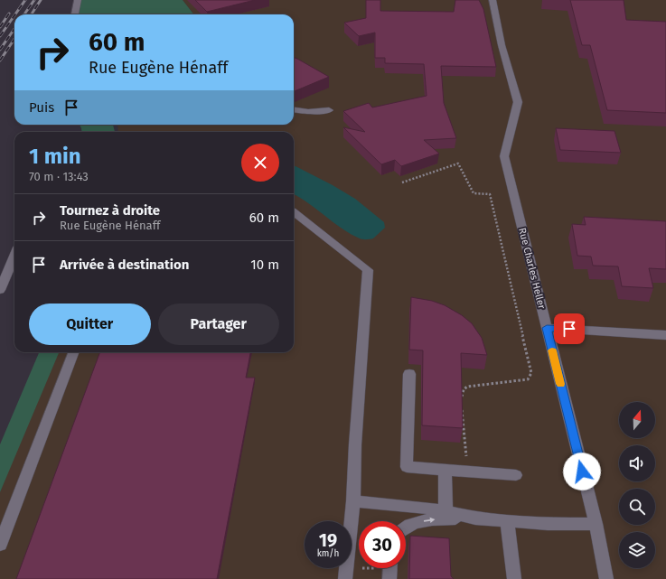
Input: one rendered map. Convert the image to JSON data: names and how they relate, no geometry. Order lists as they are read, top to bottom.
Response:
{
  "streets": {
    "street": ["Rue Charles Heller"]
  },
  "north": "top",
  "page": {
    "turn": ["60 m", "Rue Eugène Hénaff"],
    "then": "Puis",
    "heading": ["1 min", "70 m · 13:43"],
    "list": [
      {
        "name": "Tournez à droite",
        "note": "Rue Eugène Hénaff",
        "value": "60 m"
      },
      {
        "name": "Arrivée à destination",
        "value": "10 m"
      }
    ],
    "buttons": ["Quitter", "Partager"],
    "speed": "19 km/h",
    "limit": "30"
  }
}
